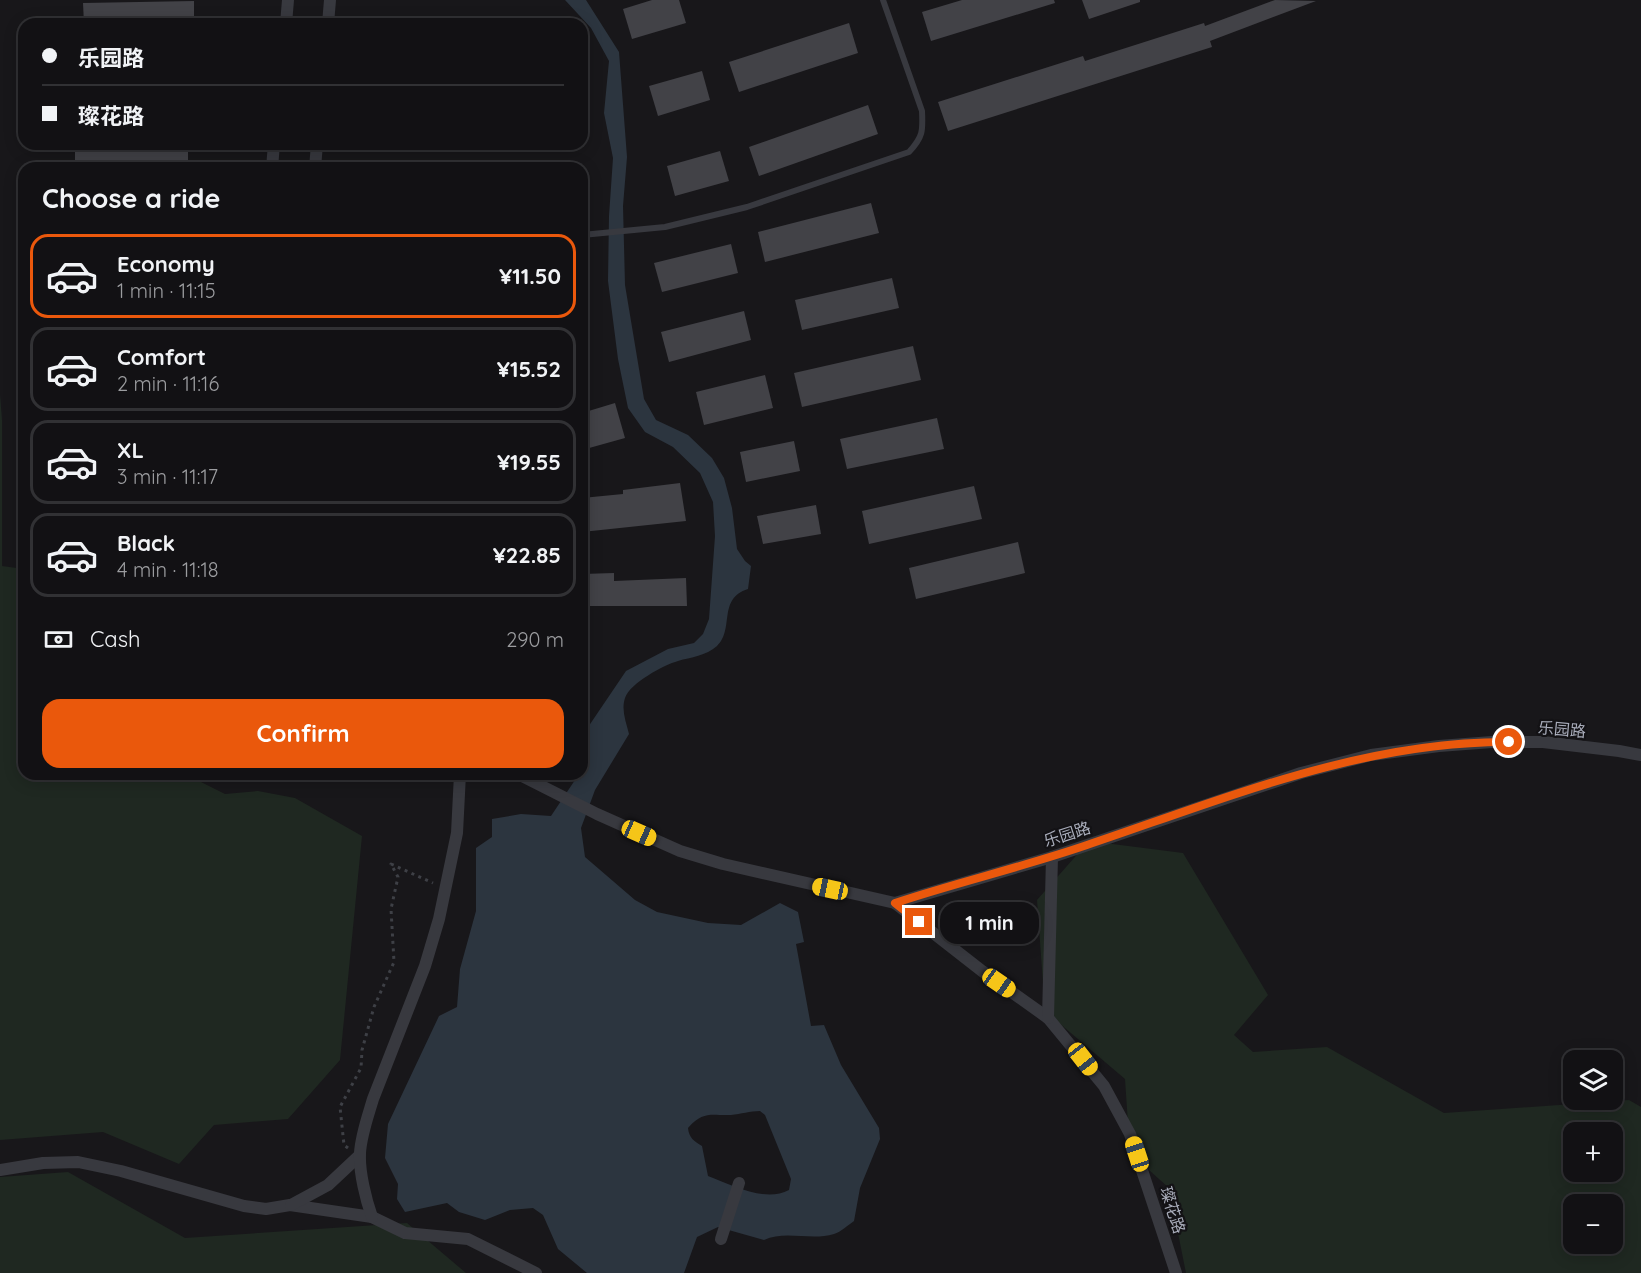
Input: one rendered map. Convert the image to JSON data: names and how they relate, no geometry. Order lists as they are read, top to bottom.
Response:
{
  "streets": {
    "street": ["乐园路", "璨花路"]
  },
  "crossings": [
    ["乐园路", "璨花路"]
  ],
  "page": {
    "banner": ["乐园路", "璨花路"],
    "heading": "Choose a ride",
    "list": [
      {
        "name": "Economy",
        "note": "1 min · 11:15",
        "value": "¥11.50"
      },
      {
        "name": "Comfort",
        "note": "2 min · 11:16",
        "value": "¥15.52"
      },
      {
        "name": "XL",
        "note": "3 min · 11:17",
        "value": "¥19.55"
      },
      {
        "name": "Black",
        "note": "4 min · 11:18",
        "value": "¥22.85"
      }
    ],
    "pay": ["Cash", "290 m"],
    "buttons": "Confirm",
    "bubble": "1 min",
    "map_buttons": ["+", "−"]
  }
}
